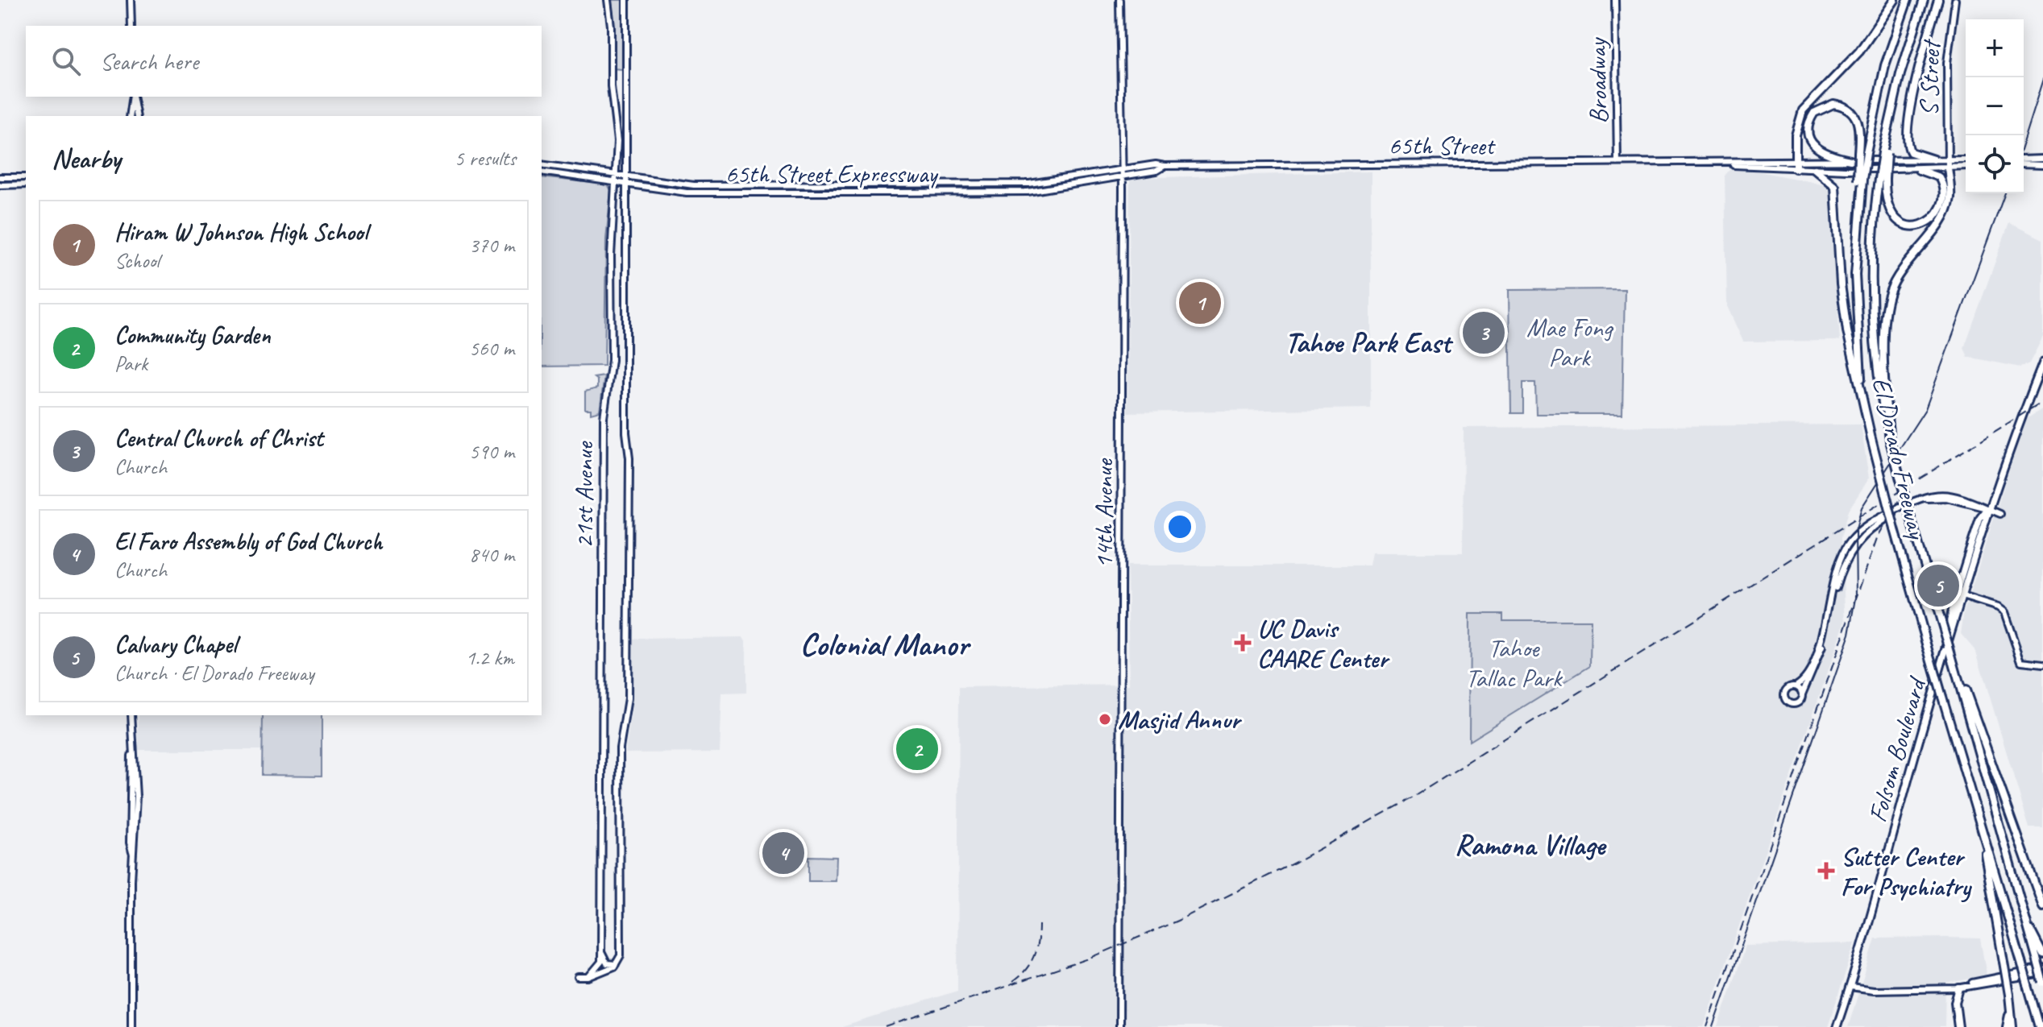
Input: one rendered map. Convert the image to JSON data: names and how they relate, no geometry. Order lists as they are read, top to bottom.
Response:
{
  "streets": {
    "highway": ["El Dorado Freeway"],
    "main road": [
      "S Street",
      "Broadway",
      "65th Street",
      "65th Street Expressway",
      "21st Avenue",
      "14th Avenue",
      "Folsom Boulevard"
    ]
  },
  "crossings": [
    ["S Street", "65th Street"],
    ["Broadway", "65th Street"],
    ["65th Street", "65th Street Expressway"],
    ["65th Street", "14th Avenue"],
    ["65th Street Expressway", "21st Avenue"],
    ["65th Street Expressway", "14th Avenue"]
  ],
  "districts": ["Tahoe Park East", "Colonial Manor", "Ramona Village"],
  "parks": ["Mae Fong Park", "Tahoe Tallac Park"],
  "places": {
    "health": ["UC Davis CAARE Center", "Sutter Center For Psychiatry"],
    "other": ["Masjid Annur"]
  },
  "page": {
    "map_buttons": ["+", "−"],
    "search": "Search here",
    "heading": ["Nearby", "5 results"],
    "list": [
      {
        "mark": "1",
        "name": "Hiram W Johnson High School",
        "note": "School",
        "value": "370 m"
      },
      {
        "mark": "2",
        "name": "Community Garden",
        "note": "Park",
        "value": "560 m"
      },
      {
        "mark": "3",
        "name": "Central Church of Christ",
        "note": "Church",
        "value": "590 m"
      },
      {
        "mark": "4",
        "name": "El Faro Assembly of God Church",
        "note": "Church",
        "value": "840 m"
      },
      {
        "mark": "5",
        "name": "Calvary Chapel",
        "note": "Church · El Dorado Freeway",
        "value": "1.2 km"
      }
    ],
    "pins": [
      "1",
      "3",
      "5",
      "2",
      "4"
    ]
  }
}
